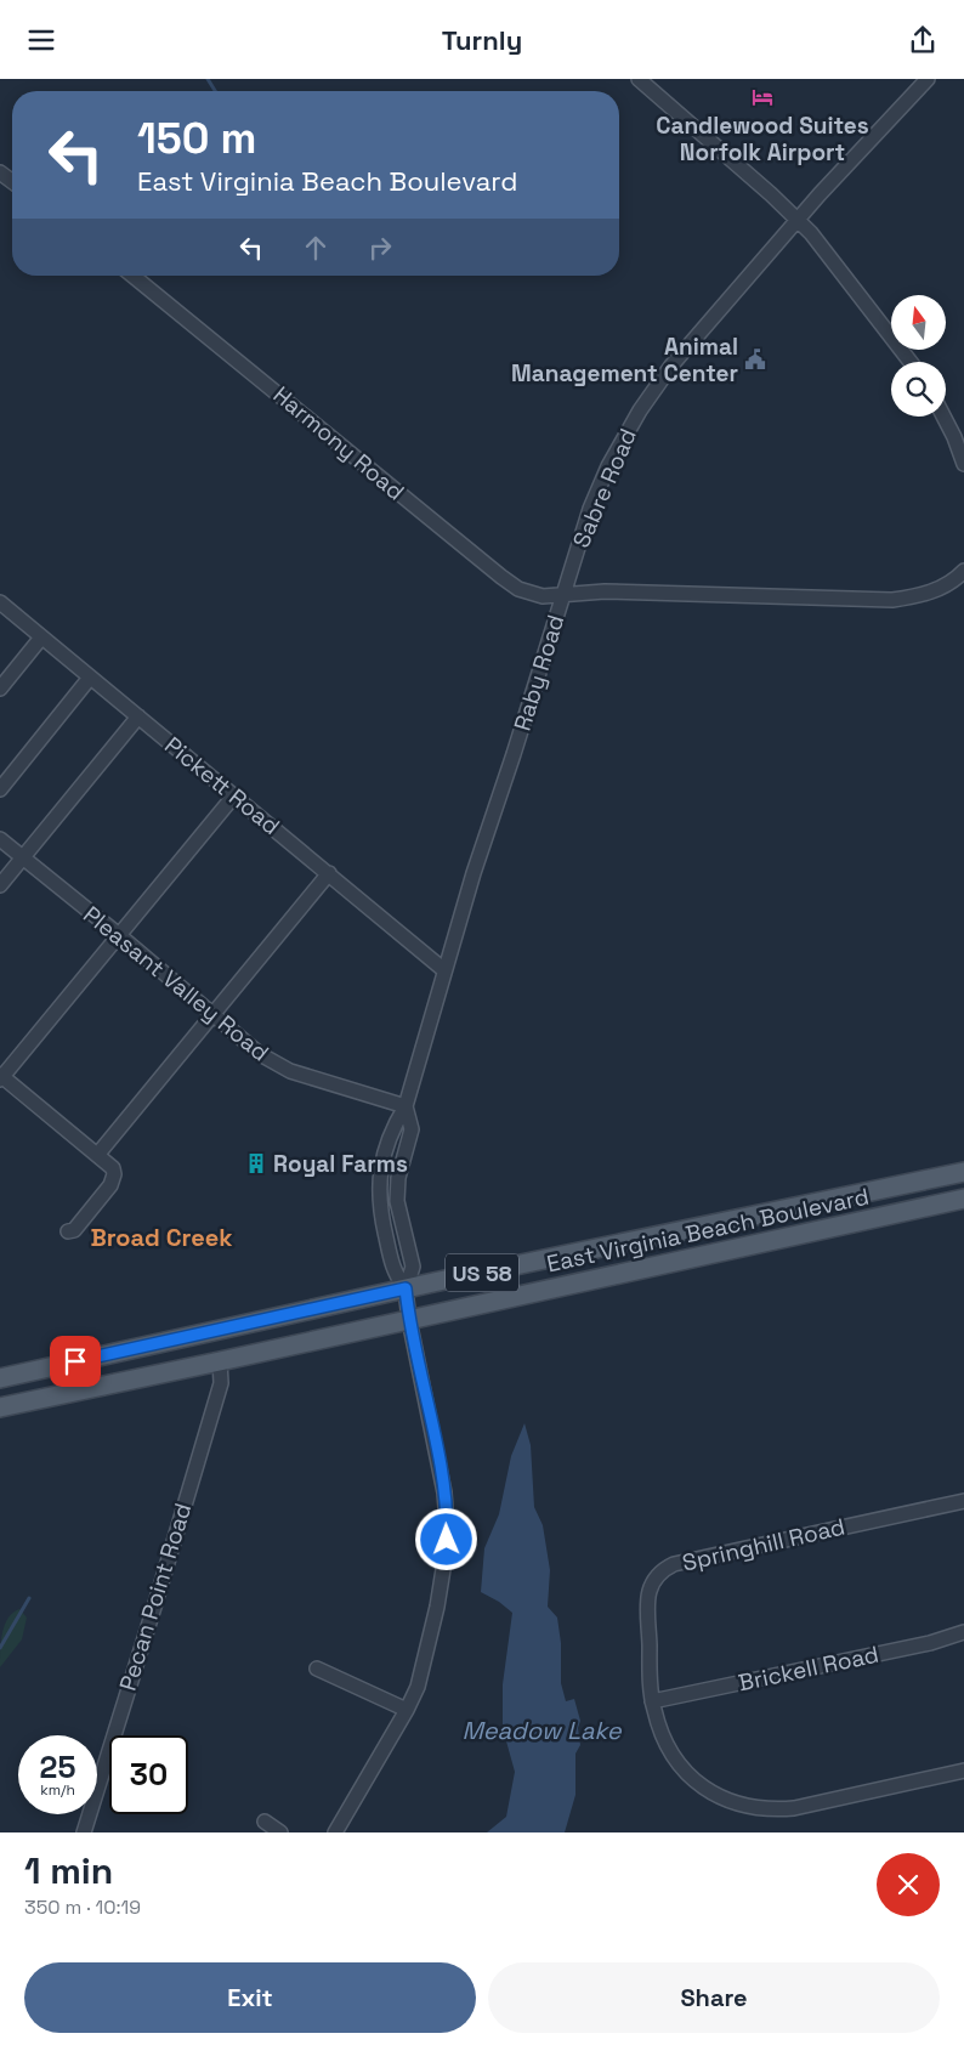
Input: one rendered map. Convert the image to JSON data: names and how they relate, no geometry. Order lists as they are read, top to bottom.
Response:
{
  "streets": {
    "main road": ["East Virginia Beach Boulevard", "US 58"],
    "street": [
      "Harmony Road",
      "Sabre Road",
      "Raby Road",
      "Pickett Road",
      "Pleasant Valley Road",
      "Springhill Road",
      "Pecan Point Road",
      "Brickell Road"
    ]
  },
  "crossings": [
    ["Harmony Road", "Sabre Road"],
    ["Harmony Road", "Raby Road"],
    ["Sabre Road", "Raby Road"],
    ["Raby Road", "Pickett Road"],
    ["Raby Road", "Pleasant Valley Road"],
    ["Raby Road", "East Virginia Beach Boulevard"],
    ["East Virginia Beach Boulevard", "Pecan Point Road"],
    ["Springhill Road", "Brickell Road"]
  ],
  "districts": ["Broad Creek"],
  "water": ["Meadow Lake"],
  "places": {
    "hotel": ["Candlewood Suites Norfolk Airport"],
    "public building": ["Animal Management Center"],
    "building": ["Royal Farms"]
  },
  "north": "top",
  "page": {
    "header": "Turnly",
    "turn": ["150 m", "East Virginia Beach Boulevard"],
    "speed": "25 km/h",
    "limit": "30",
    "heading": ["1 min", "350 m · 10:19"],
    "buttons": ["Exit", "Share"]
  }
}
